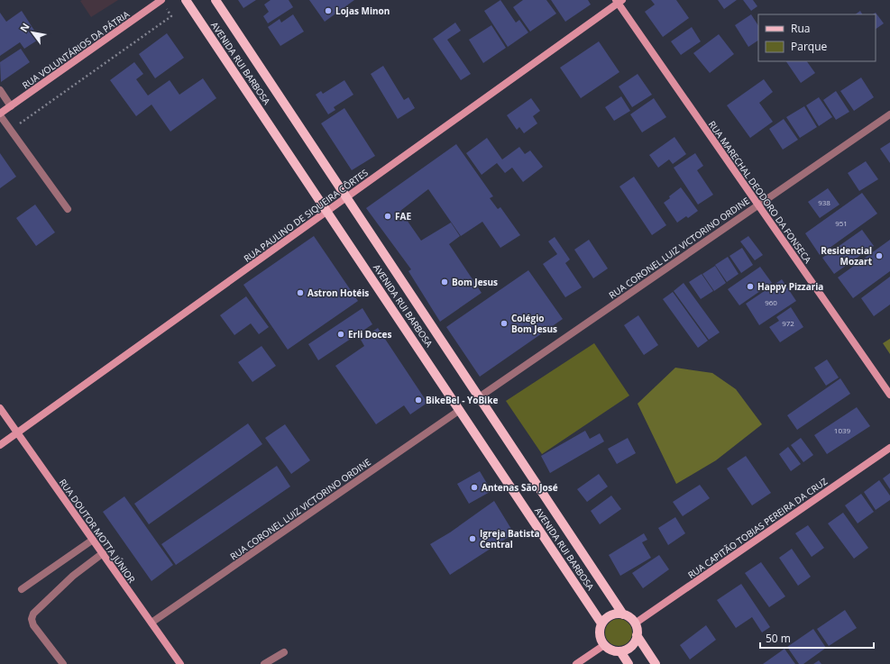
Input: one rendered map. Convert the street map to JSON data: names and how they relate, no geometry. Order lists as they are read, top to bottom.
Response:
{
  "streets": {
    "main road": ["AVENIDA RUI BARBOSA"],
    "street": [
      "RUA VOLUNTÁRIOS DA PÁTRIA",
      "RUA MARECHAL DEODORO DA FONSECA",
      "RUA PAULINO DE SIQUEIRA CÔRTES",
      "RUA CORONEL LUIZ VICTORINO ORDINE",
      "RUA CAPITÃO TOBIAS PEREIRA DA CRUZ",
      "RUA DOUTOR MOTTA JÚNIOR"
    ]
  },
  "crossings": [
    ["AVENIDA RUI BARBOSA", "RUA PAULINO DE SIQUEIRA CÔRTES"],
    ["AVENIDA RUI BARBOSA", "RUA CORONEL LUIZ VICTORINO ORDINE"],
    ["AVENIDA RUI BARBOSA", "RUA CAPITÃO TOBIAS PEREIRA DA CRUZ"],
    ["RUA MARECHAL DEODORO DA FONSECA", "RUA PAULINO DE SIQUEIRA CÔRTES"],
    ["RUA MARECHAL DEODORO DA FONSECA", "RUA CORONEL LUIZ VICTORINO ORDINE"],
    ["RUA PAULINO DE SIQUEIRA CÔRTES", "RUA DOUTOR MOTTA JÚNIOR"],
    ["RUA CORONEL LUIZ VICTORINO ORDINE", "RUA DOUTOR MOTTA JÚNIOR"]
  ],
  "places": [
    "Lojas Minon",
    "FAE",
    "Residencial Mozart",
    "Bom Jesus",
    "Happy Pizzaria",
    "Astron Hotéis",
    "Colégio Bom Jesus",
    "Erli Doces",
    "BikeBel - YoBike",
    "Antenas São José",
    "Igreja Batista Central"
  ],
  "house_numbers": [
    "938",
    "951",
    "960",
    "972",
    "1039"
  ],
  "legend": ["Rua", "Parque"],
  "scale_bar": "50 m",
  "north": "top left"
}
